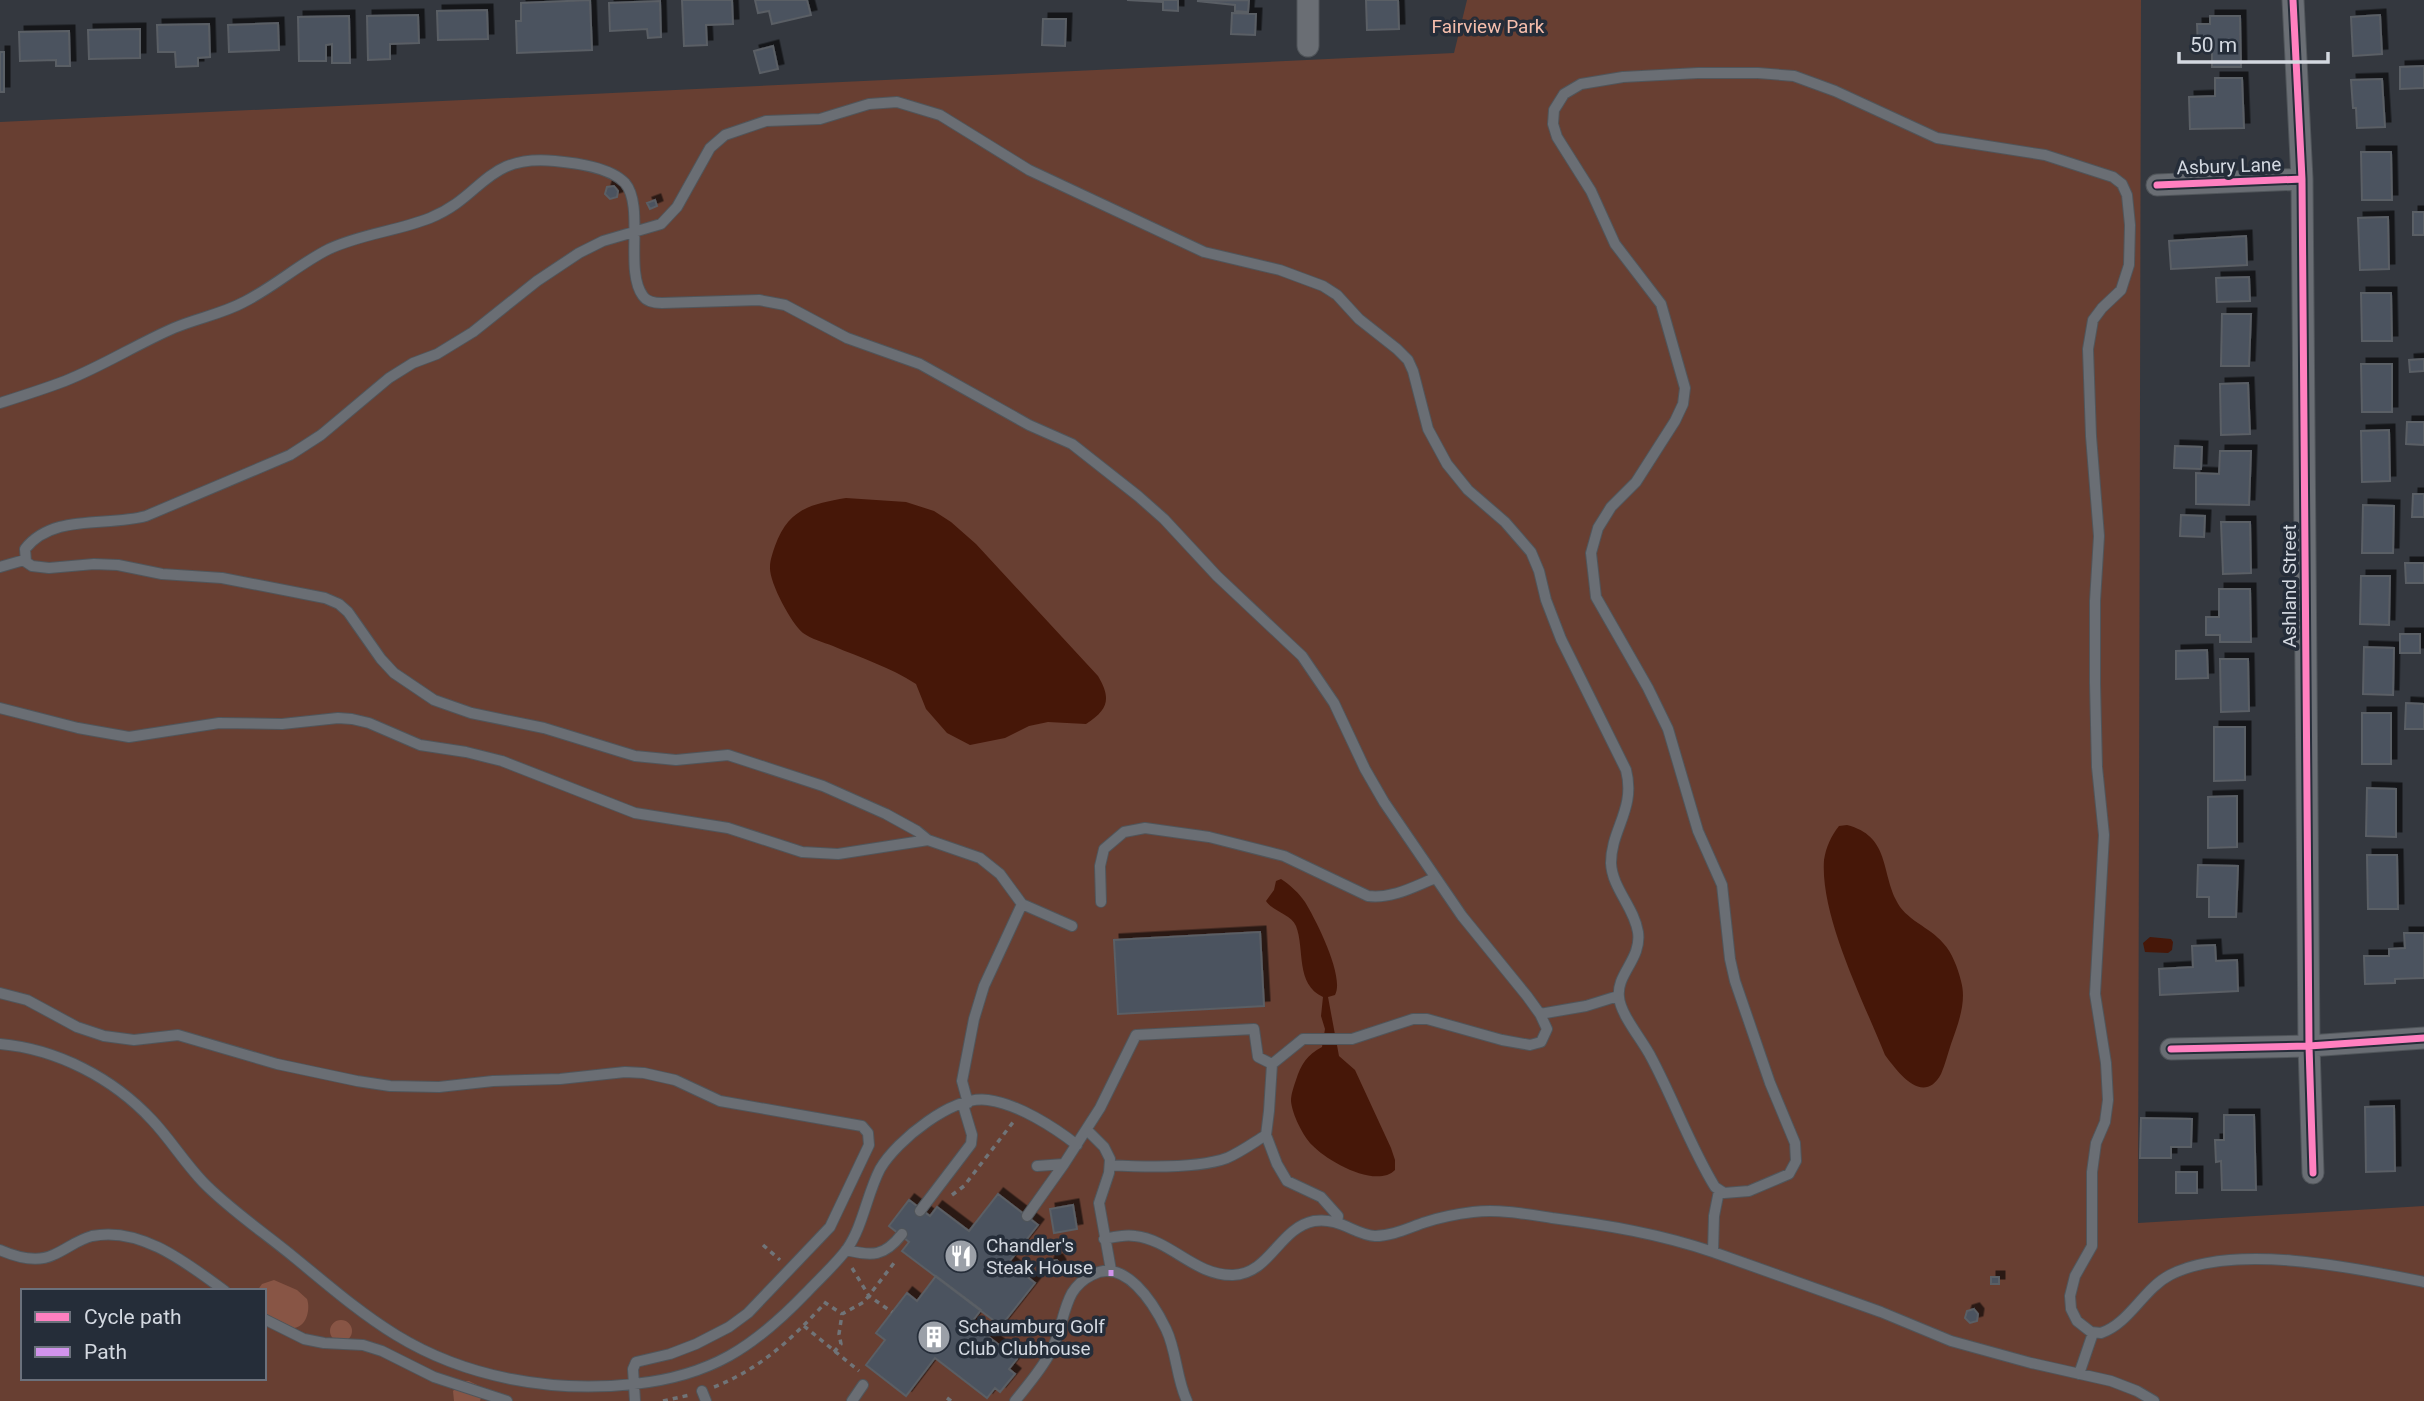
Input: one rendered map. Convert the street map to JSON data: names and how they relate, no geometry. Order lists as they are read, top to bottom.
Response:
{
  "streets": {
    "street": ["Asbury Lane", "Ashland Street"]
  },
  "crossings": [
    ["Asbury Lane", "Ashland Street"]
  ],
  "parks": ["Fairview Park"],
  "places": {
    "restaurant": ["Chandler's Steak House"],
    "building": ["Schaumburg Golf Club Clubhouse"]
  },
  "legend": ["Cycle path", "Path"],
  "scale_bar": "50 m"
}
